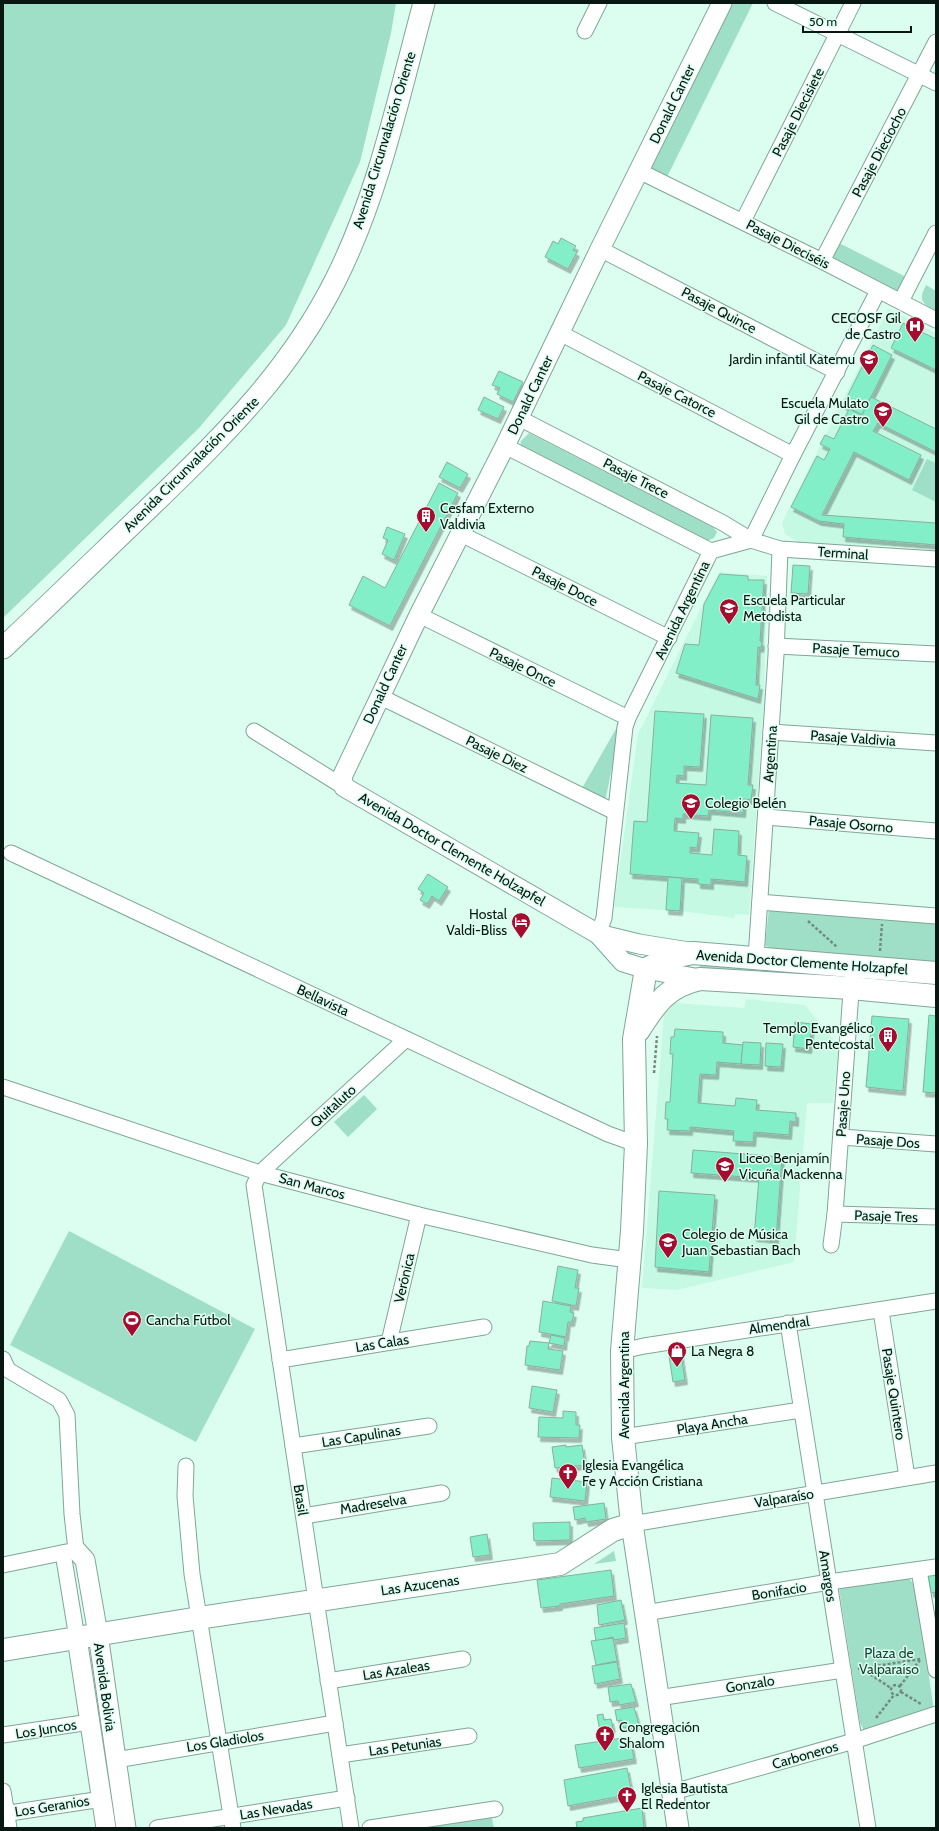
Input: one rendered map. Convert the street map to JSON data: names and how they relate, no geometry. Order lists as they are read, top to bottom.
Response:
{
  "streets": {
    "main road": [
      "Avenida Circunvalación Oriente",
      "Avenida Argentina",
      "Avenida Doctor Clemente Holzapfel",
      "Las Azucenas"
    ],
    "street": [
      "Donald Canter",
      "Pasaje Diecisiete",
      "Pasaje Dieciocho",
      "Pasaje Dieciséis",
      "Pasaje Quince",
      "Pasaje Catorce",
      "Pasaje Trece",
      "Terminal",
      "Pasaje Doce",
      "Pasaje Temuco",
      "Pasaje Once",
      "Pasaje Valdivia",
      "Pasaje Diez",
      "Argentina",
      "Pasaje Osorno",
      "Bellavista",
      "Pasaje Uno",
      "Quitaluto",
      "Pasaje Dos",
      "San Marcos",
      "Pasaje Tres",
      "Verónica",
      "Almendral",
      "Las Calas",
      "Pasaje Quintero",
      "Playa Ancha",
      "Las Capulinas",
      "Valparaíso",
      "Brasil",
      "Madreselva",
      "Amargos",
      "Bonifacio",
      "Las Azaleas",
      "Gonzalo",
      "Avenida Bolivia",
      "Los Juncos",
      "Los Gladiolos",
      "Las Petunias",
      "Carboneros",
      "Los Geranios",
      "Las Nevadas"
    ]
  },
  "crossings": [
    ["Donald Canter", "Pasaje Dieciséis"],
    ["Donald Canter", "Pasaje Quince"],
    ["Donald Canter", "Pasaje Catorce"],
    ["Donald Canter", "Pasaje Trece"],
    ["Donald Canter", "Pasaje Doce"],
    ["Donald Canter", "Pasaje Once"],
    ["Donald Canter", "Pasaje Diez"],
    ["Donald Canter", "Avenida Doctor Clemente Holzapfel"],
    ["Pasaje Diecisiete", "Pasaje Dieciséis"],
    ["Pasaje Dieciocho", "Pasaje Dieciséis"],
    ["Pasaje Trece", "Terminal"],
    ["Pasaje Trece", "Avenida Argentina"],
    ["Terminal", "Avenida Argentina"],
    ["Terminal", "Argentina"],
    ["Pasaje Doce", "Avenida Argentina"],
    ["Avenida Argentina", "Pasaje Once"],
    ["Avenida Argentina", "Pasaje Diez"],
    ["Avenida Argentina", "Avenida Doctor Clemente Holzapfel"],
    ["Avenida Argentina", "Bellavista"],
    ["Avenida Argentina", "San Marcos"],
    ["Avenida Argentina", "Almendral"],
    ["Avenida Argentina", "Playa Ancha"],
    ["Avenida Argentina", "Valparaíso"],
    ["Avenida Argentina", "Las Azucenas"],
    ["Avenida Argentina", "Bonifacio"],
    ["Avenida Argentina", "Gonzalo"],
    ["Avenida Argentina", "Carboneros"],
    ["Pasaje Temuco", "Argentina"],
    ["Pasaje Valdivia", "Argentina"],
    ["Argentina", "Pasaje Osorno"],
    ["Argentina", "Avenida Doctor Clemente Holzapfel"],
    ["Avenida Doctor Clemente Holzapfel", "Pasaje Uno"],
    ["Bellavista", "Quitaluto"],
    ["Pasaje Uno", "Pasaje Dos"],
    ["Pasaje Uno", "Pasaje Tres"],
    ["Quitaluto", "San Marcos"],
    ["Quitaluto", "Brasil"],
    ["San Marcos", "Verónica"],
    ["San Marcos", "Brasil"],
    ["Verónica", "Las Calas"],
    ["Almendral", "Pasaje Quintero"],
    ["Almendral", "Amargos"],
    ["Las Calas", "Brasil"],
    ["Pasaje Quintero", "Valparaíso"],
    ["Playa Ancha", "Amargos"],
    ["Las Capulinas", "Brasil"],
    ["Valparaíso", "Amargos"],
    ["Valparaíso", "Las Azucenas"],
    ["Brasil", "Madreselva"],
    ["Brasil", "Las Azucenas"],
    ["Brasil", "Las Azaleas"],
    ["Brasil", "Los Gladiolos"],
    ["Brasil", "Las Petunias"],
    ["Brasil", "Las Nevadas"],
    ["Amargos", "Bonifacio"],
    ["Amargos", "Gonzalo"],
    ["Amargos", "Carboneros"],
    ["Las Azucenas", "Avenida Bolivia"],
    ["Avenida Bolivia", "Los Juncos"],
    ["Avenida Bolivia", "Los Gladiolos"],
    ["Avenida Bolivia", "Los Geranios"]
  ],
  "parks": ["Plaza de Valparaíso"],
  "places": {
    "hospital": ["CECOSF Gil de Castro"],
    "school or university": [
      "Jardin infantil Katemu",
      "Escuela Mulato Gil de Castro",
      "Escuela Particular Metodista",
      "Colegio Belén",
      "Liceo Benjamín Vicuña Mackenna",
      "Colegio de Música Juan Sebastian Bach"
    ],
    "building": ["Cesfam Externo Valdivia", "Templo Evangélico Pentecostal"],
    "hotel": ["Hostal Valdi-Bliss"],
    "sports": ["Cancha Fútbol"],
    "shop": ["La Negra 8"],
    "church": ["Iglesia Evangélica Fe y Acción Cristiana", "Congregación Shalom", "Iglesia Bautista El Redentor"]
  },
  "scale_bar": "50 m"
}
